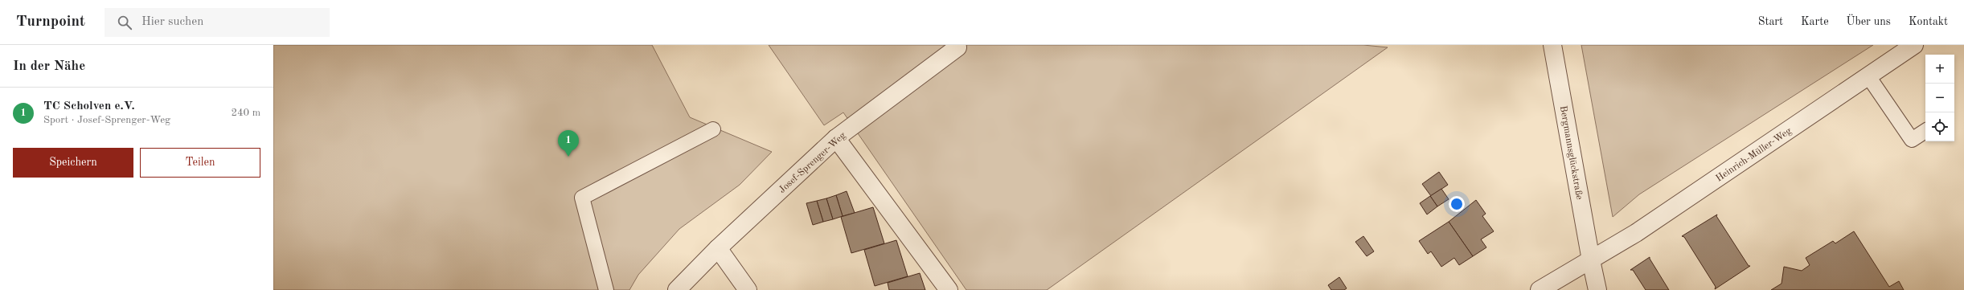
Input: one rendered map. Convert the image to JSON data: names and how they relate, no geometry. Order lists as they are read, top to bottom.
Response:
{
  "streets": {
    "street": ["Bergmannsglückstraße", "Heinrich-Müller-Weg", "Josef-Sprenger-Weg"]
  },
  "crossings": [
    ["Bergmannsglückstraße", "Heinrich-Müller-Weg"]
  ],
  "page": {
    "header": "Turnpoint",
    "search": "Hier suchen",
    "nav": [
      "Start",
      "Karte",
      "Über uns",
      "Kontakt"
    ],
    "heading": "In der Nähe",
    "map_buttons": ["+", "−"],
    "list": [
      {
        "mark": "1",
        "name": "TC Scholven e.V.",
        "note": "Sport · Josef-Sprenger-Weg",
        "value": "240 m"
      }
    ],
    "pins": "1",
    "buttons": ["Speichern", "Teilen"]
  }
}
